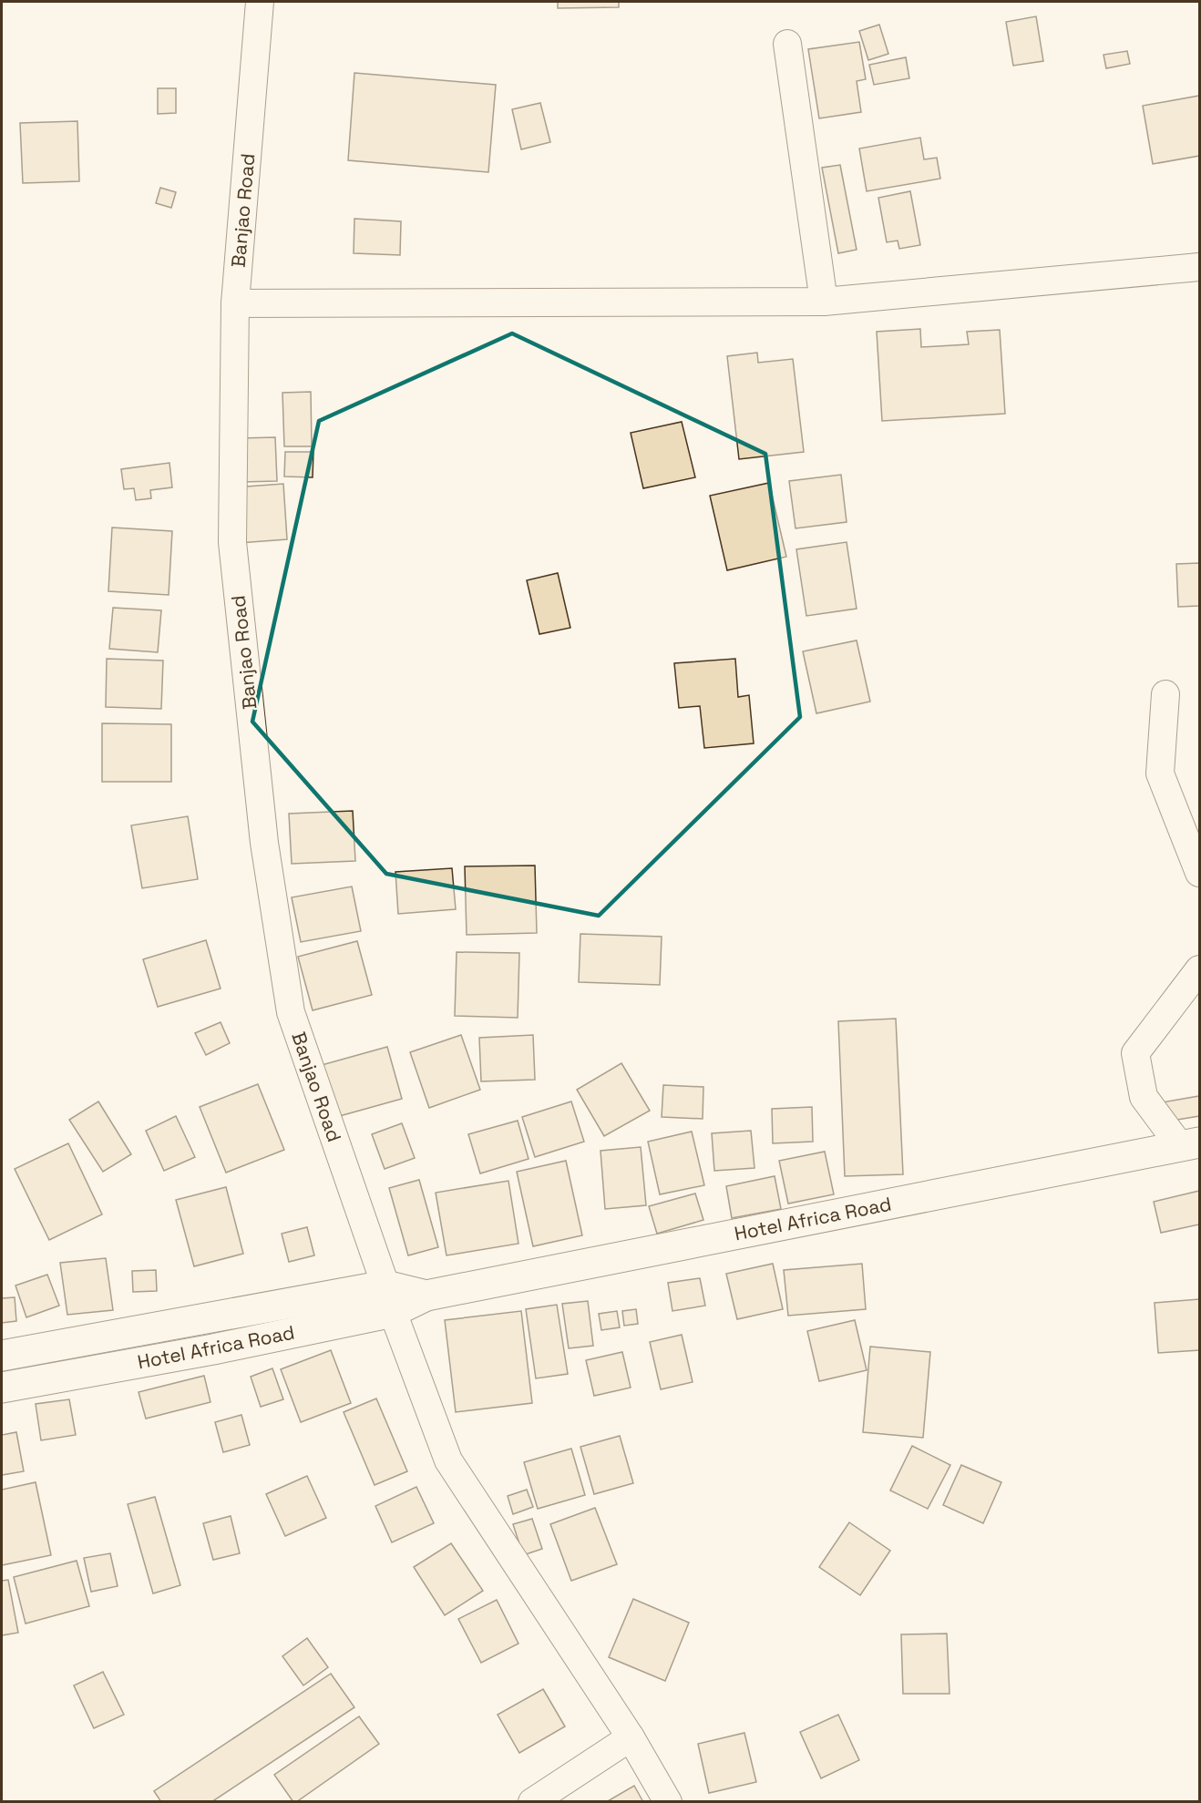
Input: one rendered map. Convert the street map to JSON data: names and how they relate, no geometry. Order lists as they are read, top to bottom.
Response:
{
  "streets": {
    "street": ["Banjao Road", "Hotel Africa Road"]
  },
  "crossings": [
    ["Banjao Road", "Hotel Africa Road"]
  ]
}
